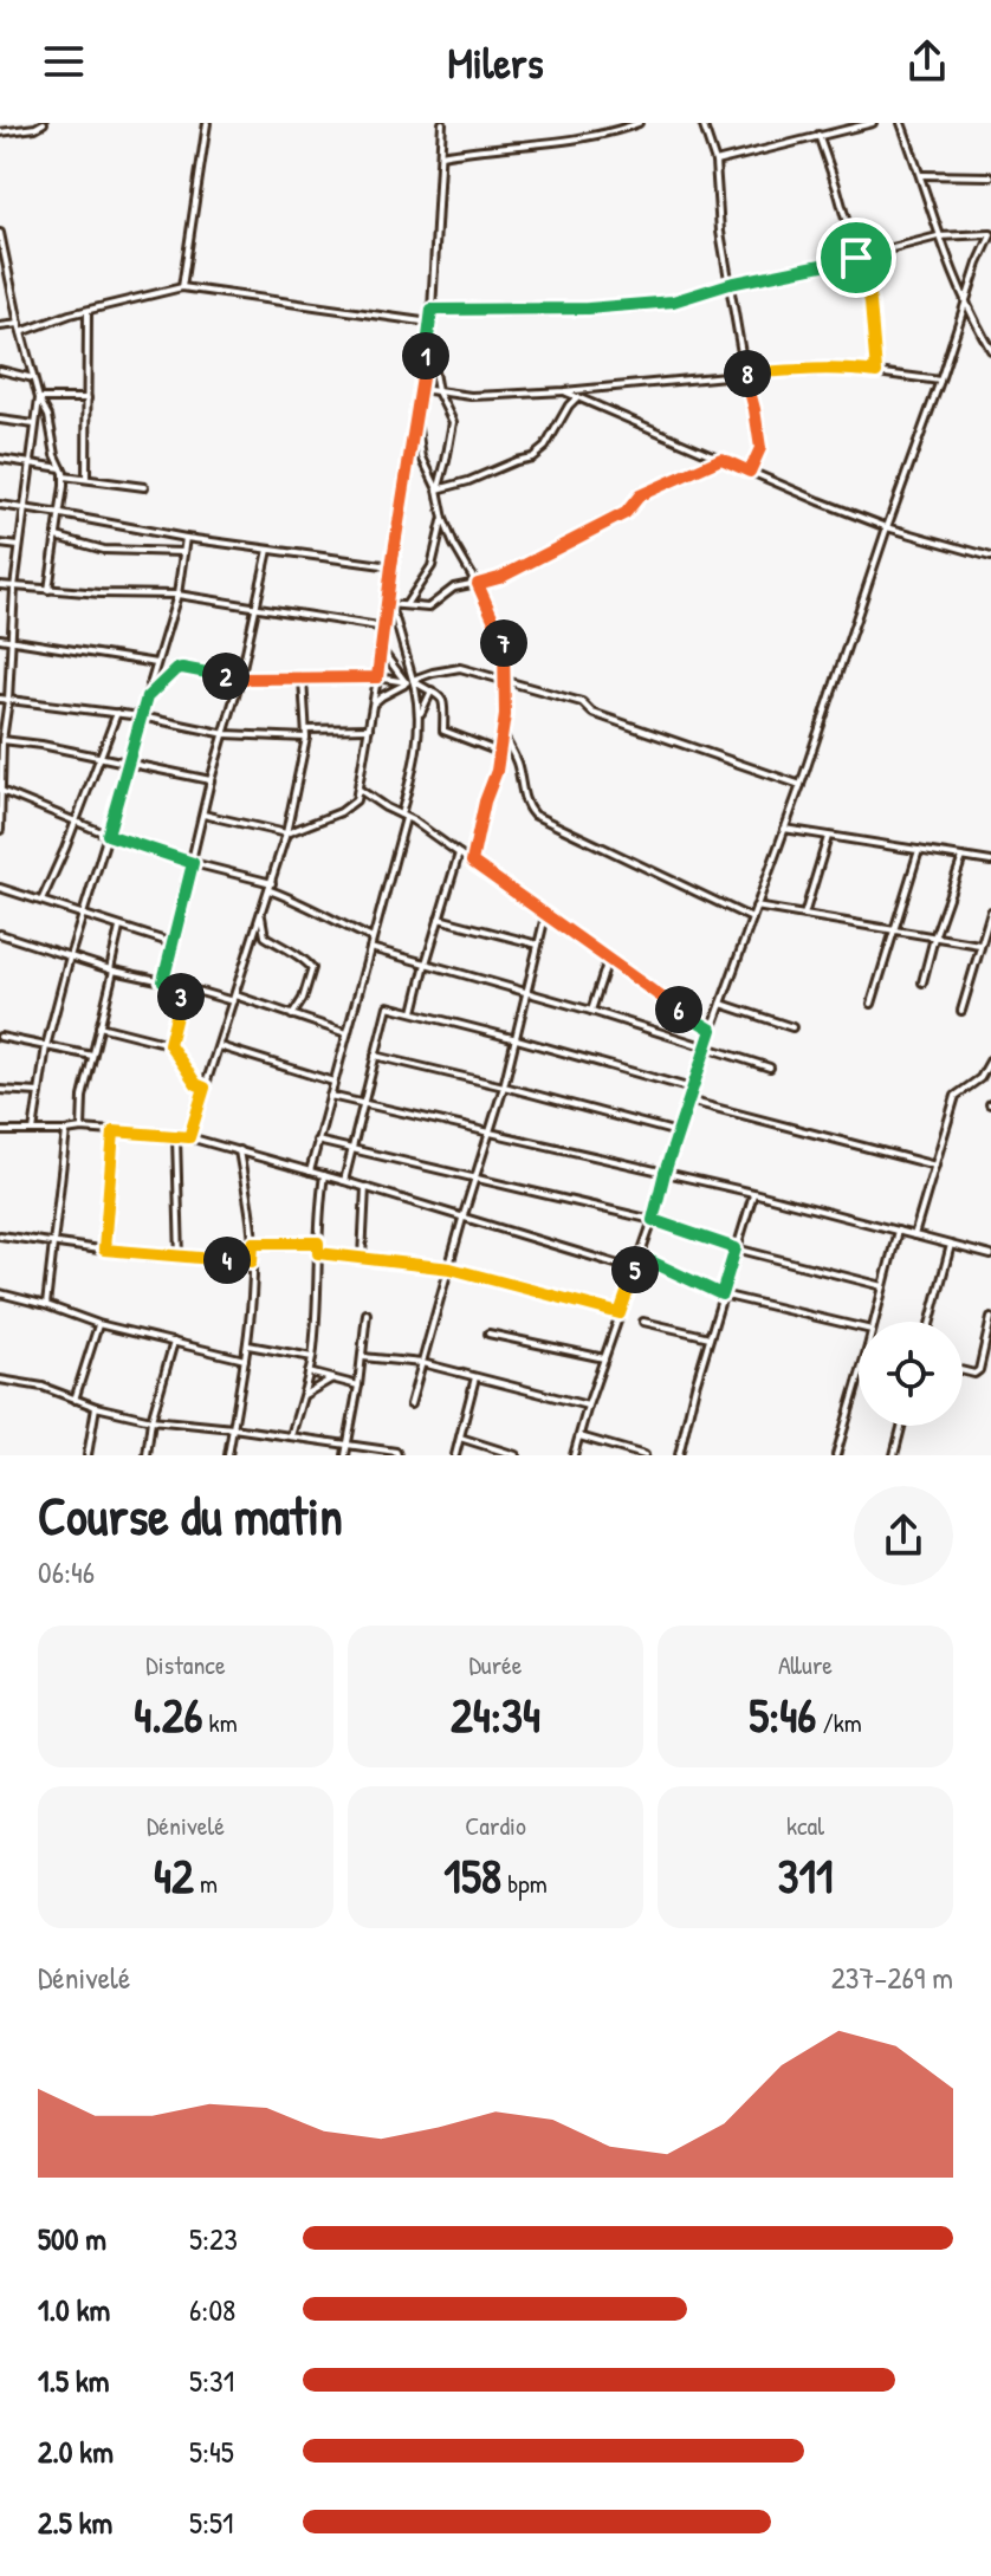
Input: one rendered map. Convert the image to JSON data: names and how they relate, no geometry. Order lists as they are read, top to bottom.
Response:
{
  "page": {
    "header": "Milers",
    "pins": [
      "1",
      "8",
      "7",
      "2",
      "3",
      "6",
      "4",
      "5"
    ],
    "heading": ["Course du matin", "06:46"],
    "stats": [
      ["Distance", "4.26 km"],
      ["Durée", "24:34"],
      ["Allure", "5:46 /km"],
      ["Dénivelé", "42 m"],
      ["Cardio", "158 bpm"],
      ["kcal", "311"]
    ],
    "chart": ["Dénivelé", "237–269 m"],
    "list": [
      {
        "name": "500 m",
        "note": "5:23"
      },
      {
        "name": "1.0 km",
        "note": "6:08"
      },
      {
        "name": "1.5 km",
        "note": "5:31"
      },
      {
        "name": "2.0 km",
        "note": "5:45"
      },
      {
        "name": "2.5 km",
        "note": "5:51"
      }
    ]
  }
}
